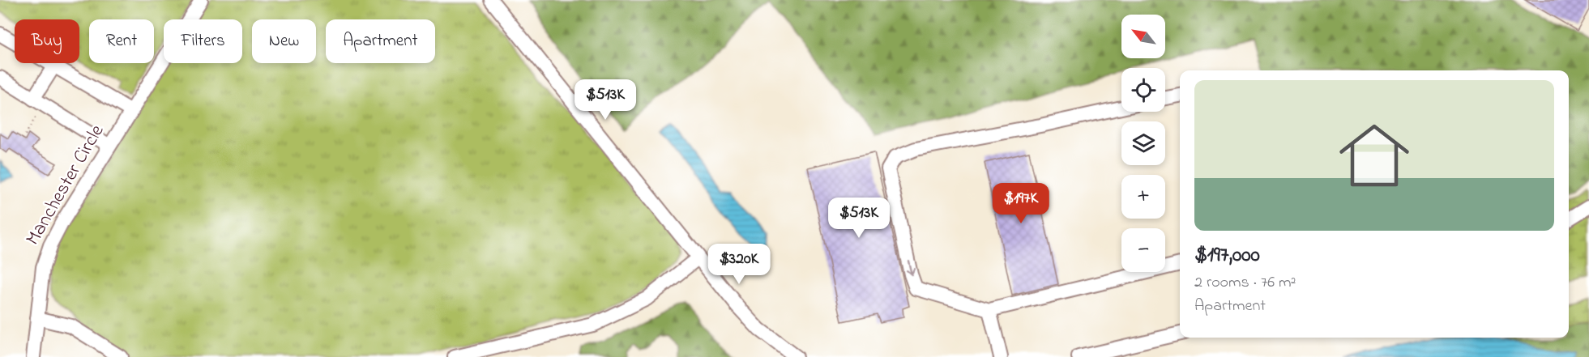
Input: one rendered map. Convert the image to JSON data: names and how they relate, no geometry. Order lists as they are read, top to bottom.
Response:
{
  "streets": {
    "street": ["Manchester Circle"]
  },
  "north": "top left",
  "page": {
    "map_buttons": ["+", "−"],
    "chip": [
      "Buy",
      "Rent",
      "Filters",
      "New",
      "Apartment"
    ],
    "list": [
      {
        "name": "$197,000",
        "note": "2 rooms · 76 m² · Apartment"
      }
    ],
    "price": [
      "$513K",
      "$197K",
      "$513K",
      "$320K"
    ]
  }
}
